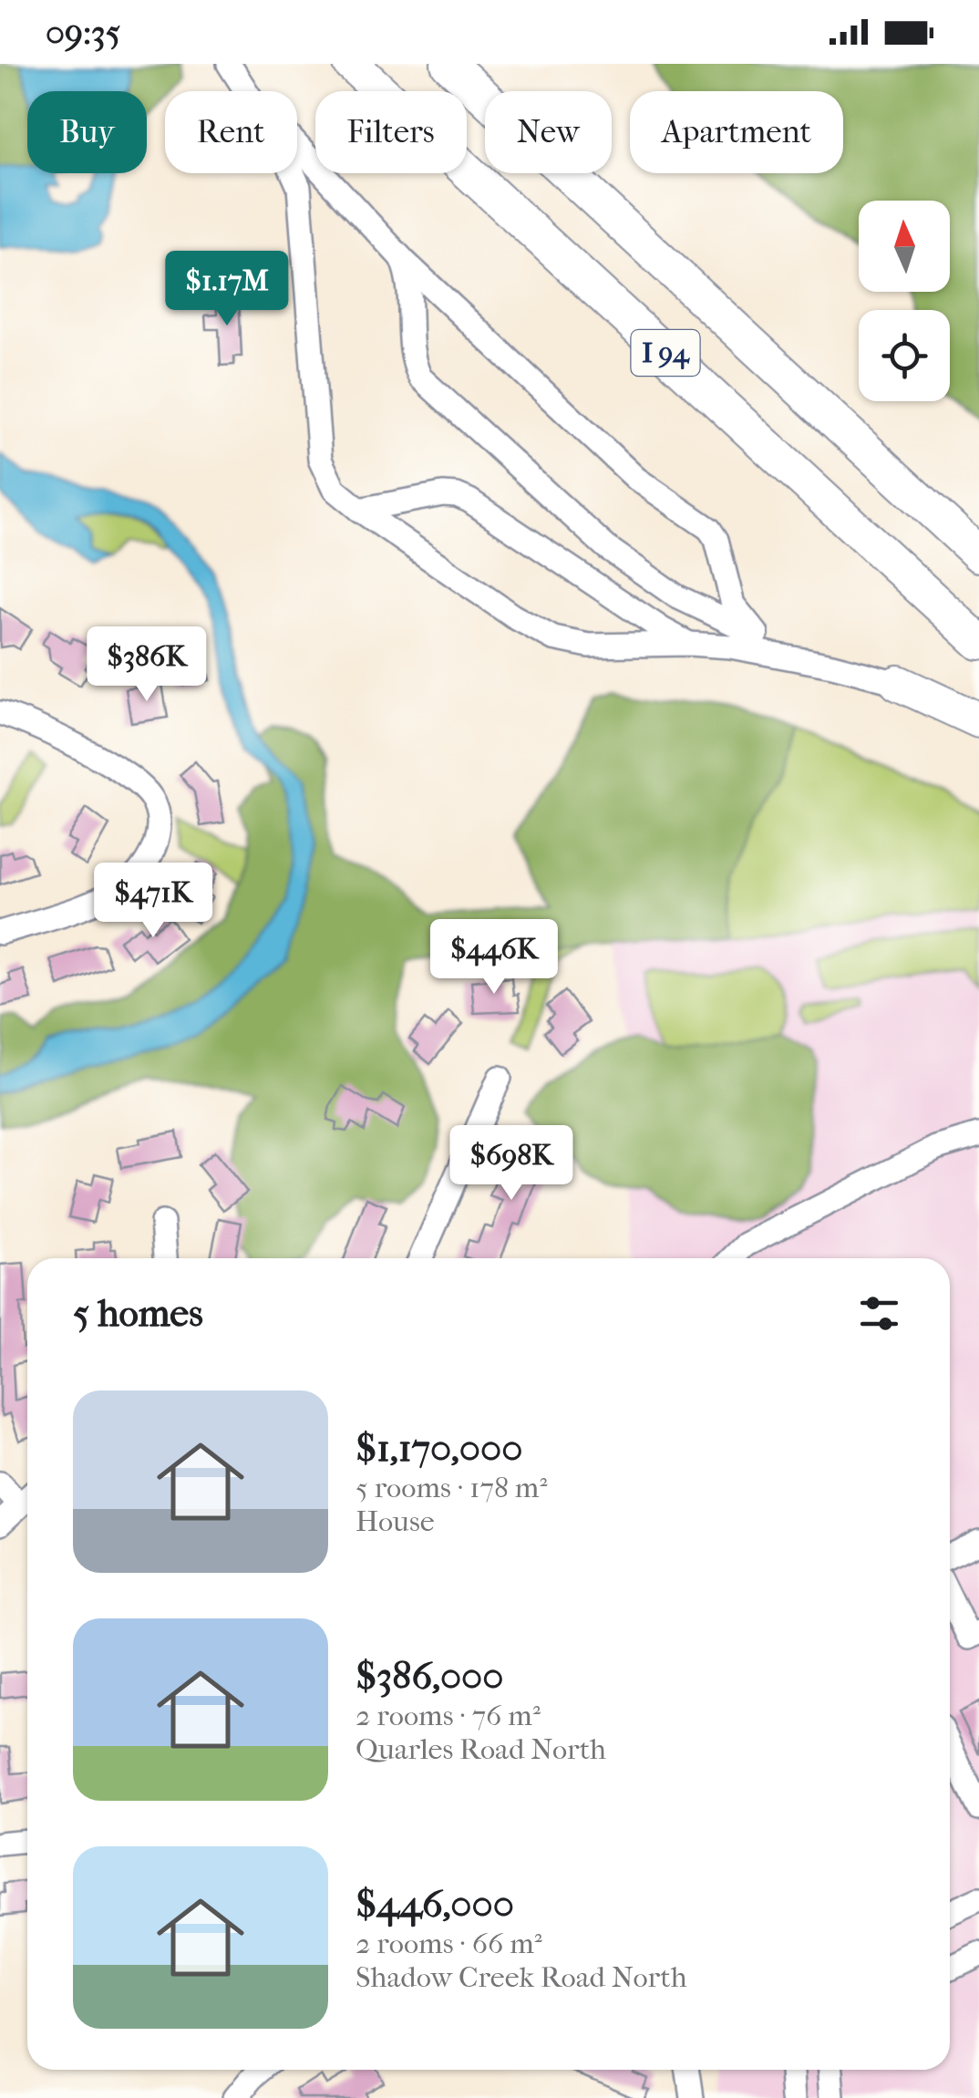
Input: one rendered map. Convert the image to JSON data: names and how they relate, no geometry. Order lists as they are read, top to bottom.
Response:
{
  "streets": {
    "highway": ["I 94"]
  },
  "north": "top",
  "page": {
    "status": "09:35",
    "chip": [
      "Buy",
      "Rent",
      "Filters",
      "New",
      "Apartment"
    ],
    "price": [
      "$1.17M",
      "$386K",
      "$471K",
      "$446K",
      "$698K"
    ],
    "heading": "5 homes",
    "list": [
      {
        "name": "$1,170,000",
        "note": "5 rooms · 178 m² · House"
      },
      {
        "name": "$386,000",
        "note": "2 rooms · 76 m² · Quarles Road North"
      },
      {
        "name": "$446,000",
        "note": "2 rooms · 66 m² · Shadow Creek Road North"
      }
    ]
  }
}
